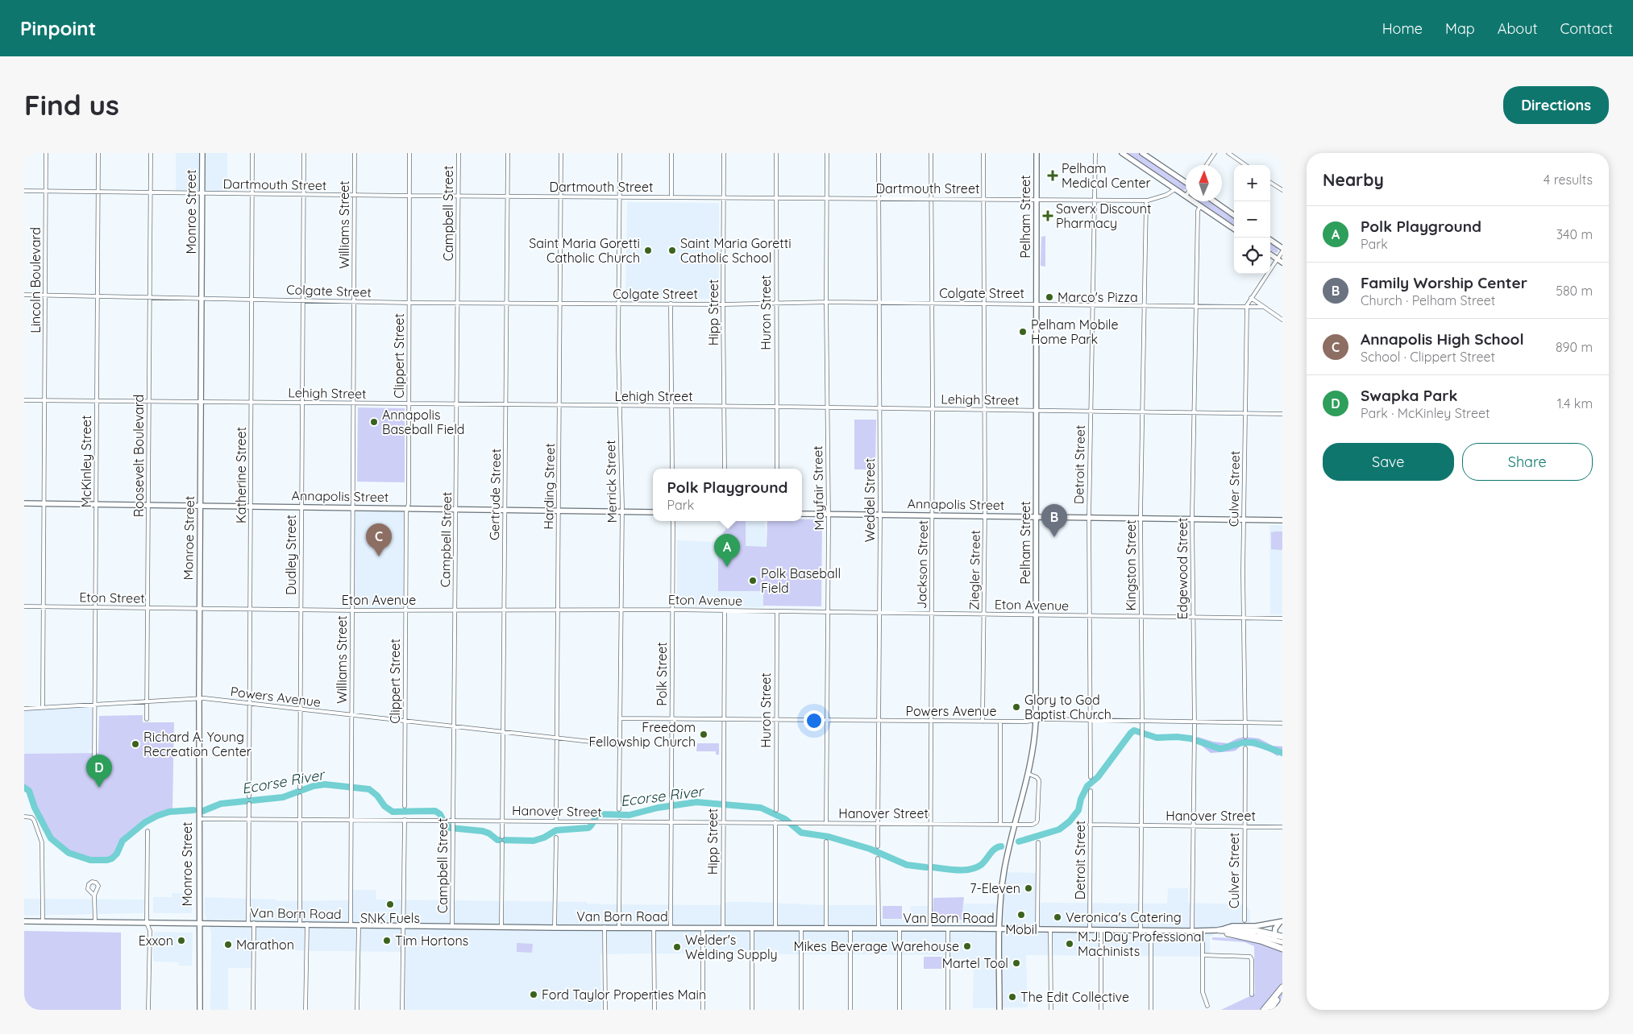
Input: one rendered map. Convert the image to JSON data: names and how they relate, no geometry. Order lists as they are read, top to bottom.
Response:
{
  "streets": {
    "street": [
      "Dartmouth Street",
      "Monroe Street",
      "Campbell Street",
      "Pelham Street",
      "Williams Street",
      "Lincoln Boulevard",
      "Colgate Street",
      "Hipp Street",
      "Huron Street",
      "Clippert Street",
      "Lehigh Street",
      "Roosevelt Boulevard",
      "McKinley Street",
      "Detroit Street",
      "Katherine Street",
      "Merrick Street",
      "Harding Street",
      "Mayfair Street",
      "Culver Street",
      "Gertrude Street",
      "Annapolis Street",
      "Weddel Street",
      "Dudley Street",
      "Jackson Street",
      "Kingston Street",
      "Edgewood Street",
      "Ziegler Street",
      "Eton Street",
      "Eton Avenue",
      "Polk Street",
      "Powers Avenue",
      "Hanover Street",
      "Van Born Road"
    ]
  },
  "crossings": [
    ["Dartmouth Street", "Monroe Street"],
    ["Dartmouth Street", "Campbell Street"],
    ["Dartmouth Street", "Pelham Street"],
    ["Dartmouth Street", "Williams Street"],
    ["Dartmouth Street", "Lincoln Boulevard"],
    ["Dartmouth Street", "Hipp Street"],
    ["Dartmouth Street", "Huron Street"],
    ["Dartmouth Street", "Clippert Street"],
    ["Dartmouth Street", "Roosevelt Boulevard"],
    ["Dartmouth Street", "McKinley Street"],
    ["Dartmouth Street", "Detroit Street"],
    ["Dartmouth Street", "Katherine Street"],
    ["Dartmouth Street", "Merrick Street"],
    ["Dartmouth Street", "Harding Street"],
    ["Dartmouth Street", "Mayfair Street"],
    ["Dartmouth Street", "Gertrude Street"],
    ["Dartmouth Street", "Weddel Street"],
    ["Dartmouth Street", "Dudley Street"],
    ["Dartmouth Street", "Jackson Street"],
    ["Dartmouth Street", "Kingston Street"],
    ["Dartmouth Street", "Ziegler Street"],
    ["Monroe Street", "Colgate Street"],
    ["Monroe Street", "Lehigh Street"],
    ["Monroe Street", "Annapolis Street"],
    ["Monroe Street", "Eton Street"],
    ["Monroe Street", "Eton Avenue"],
    ["Monroe Street", "Powers Avenue"],
    ["Monroe Street", "Hanover Street"],
    ["Monroe Street", "Van Born Road"],
    ["Campbell Street", "Colgate Street"],
    ["Campbell Street", "Lehigh Street"],
    ["Campbell Street", "Annapolis Street"],
    ["Campbell Street", "Eton Avenue"],
    ["Campbell Street", "Powers Avenue"],
    ["Campbell Street", "Hanover Street"],
    ["Campbell Street", "Van Born Road"],
    ["Pelham Street", "Colgate Street"],
    ["Pelham Street", "Lehigh Street"],
    ["Pelham Street", "Annapolis Street"],
    ["Pelham Street", "Eton Avenue"],
    ["Pelham Street", "Powers Avenue"],
    ["Pelham Street", "Hanover Street"],
    ["Pelham Street", "Van Born Road"],
    ["Williams Street", "Colgate Street"],
    ["Williams Street", "Lehigh Street"],
    ["Williams Street", "Annapolis Street"],
    ["Williams Street", "Eton Avenue"],
    ["Williams Street", "Powers Avenue"],
    ["Williams Street", "Hanover Street"],
    ["Williams Street", "Van Born Road"],
    ["Lincoln Boulevard", "Colgate Street"],
    ["Lincoln Boulevard", "Lehigh Street"],
    ["Lincoln Boulevard", "Annapolis Street"],
    ["Lincoln Boulevard", "Eton Street"],
    ["Lincoln Boulevard", "Powers Avenue"],
    ["Colgate Street", "Hipp Street"],
    ["Colgate Street", "Huron Street"],
    ["Colgate Street", "Clippert Street"],
    ["Colgate Street", "Roosevelt Boulevard"],
    ["Colgate Street", "McKinley Street"],
    ["Colgate Street", "Detroit Street"],
    ["Colgate Street", "Katherine Street"],
    ["Colgate Street", "Merrick Street"],
    ["Colgate Street", "Harding Street"],
    ["Colgate Street", "Mayfair Street"],
    ["Colgate Street", "Culver Street"],
    ["Colgate Street", "Gertrude Street"],
    ["Colgate Street", "Weddel Street"],
    ["Colgate Street", "Dudley Street"],
    ["Colgate Street", "Jackson Street"],
    ["Colgate Street", "Kingston Street"],
    ["Colgate Street", "Edgewood Street"],
    ["Colgate Street", "Ziegler Street"],
    ["Hipp Street", "Lehigh Street"],
    ["Hipp Street", "Eton Avenue"],
    ["Hipp Street", "Powers Avenue"],
    ["Hipp Street", "Hanover Street"],
    ["Hipp Street", "Van Born Road"],
    ["Huron Street", "Lehigh Street"],
    ["Huron Street", "Eton Avenue"],
    ["Huron Street", "Powers Avenue"],
    ["Clippert Street", "Lehigh Street"],
    ["Clippert Street", "Annapolis Street"],
    ["Clippert Street", "Eton Avenue"],
    ["Clippert Street", "Powers Avenue"],
    ["Lehigh Street", "Roosevelt Boulevard"],
    ["Lehigh Street", "McKinley Street"],
    ["Lehigh Street", "Detroit Street"],
    ["Lehigh Street", "Katherine Street"],
    ["Lehigh Street", "Merrick Street"],
    ["Lehigh Street", "Harding Street"],
    ["Lehigh Street", "Mayfair Street"],
    ["Lehigh Street", "Culver Street"],
    ["Lehigh Street", "Gertrude Street"],
    ["Lehigh Street", "Weddel Street"],
    ["Lehigh Street", "Dudley Street"],
    ["Lehigh Street", "Jackson Street"],
    ["Lehigh Street", "Kingston Street"],
    ["Lehigh Street", "Edgewood Street"],
    ["Lehigh Street", "Ziegler Street"],
    ["Roosevelt Boulevard", "Annapolis Street"],
    ["Roosevelt Boulevard", "Eton Street"],
    ["Roosevelt Boulevard", "Powers Avenue"],
    ["McKinley Street", "Annapolis Street"],
    ["McKinley Street", "Eton Street"],
    ["McKinley Street", "Powers Avenue"],
    ["Detroit Street", "Annapolis Street"],
    ["Detroit Street", "Eton Avenue"],
    ["Detroit Street", "Powers Avenue"],
    ["Detroit Street", "Hanover Street"],
    ["Detroit Street", "Van Born Road"],
    ["Katherine Street", "Annapolis Street"],
    ["Katherine Street", "Eton Avenue"],
    ["Katherine Street", "Powers Avenue"],
    ["Merrick Street", "Annapolis Street"],
    ["Merrick Street", "Eton Avenue"],
    ["Merrick Street", "Powers Avenue"],
    ["Harding Street", "Annapolis Street"],
    ["Harding Street", "Eton Avenue"],
    ["Harding Street", "Powers Avenue"],
    ["Harding Street", "Hanover Street"],
    ["Mayfair Street", "Annapolis Street"],
    ["Mayfair Street", "Eton Avenue"],
    ["Mayfair Street", "Powers Avenue"],
    ["Mayfair Street", "Hanover Street"],
    ["Culver Street", "Annapolis Street"],
    ["Culver Street", "Eton Avenue"],
    ["Culver Street", "Powers Avenue"],
    ["Culver Street", "Hanover Street"],
    ["Gertrude Street", "Annapolis Street"],
    ["Gertrude Street", "Eton Avenue"],
    ["Gertrude Street", "Powers Avenue"],
    ["Gertrude Street", "Hanover Street"],
    ["Annapolis Street", "Weddel Street"],
    ["Annapolis Street", "Dudley Street"],
    ["Annapolis Street", "Jackson Street"],
    ["Annapolis Street", "Kingston Street"],
    ["Annapolis Street", "Edgewood Street"],
    ["Annapolis Street", "Ziegler Street"],
    ["Weddel Street", "Eton Avenue"],
    ["Weddel Street", "Powers Avenue"],
    ["Weddel Street", "Hanover Street"],
    ["Dudley Street", "Eton Avenue"],
    ["Dudley Street", "Powers Avenue"],
    ["Jackson Street", "Eton Avenue"],
    ["Jackson Street", "Powers Avenue"],
    ["Jackson Street", "Hanover Street"],
    ["Jackson Street", "Van Born Road"],
    ["Kingston Street", "Eton Avenue"],
    ["Kingston Street", "Powers Avenue"],
    ["Kingston Street", "Hanover Street"],
    ["Kingston Street", "Van Born Road"],
    ["Edgewood Street", "Eton Avenue"],
    ["Edgewood Street", "Powers Avenue"],
    ["Edgewood Street", "Hanover Street"],
    ["Edgewood Street", "Van Born Road"],
    ["Ziegler Street", "Eton Avenue"],
    ["Ziegler Street", "Powers Avenue"],
    ["Eton Street", "Eton Avenue"],
    ["Eton Avenue", "Polk Street"],
    ["Polk Street", "Powers Avenue"],
    ["Polk Street", "Hanover Street"],
    ["Polk Street", "Van Born Road"]
  ],
  "water": ["Ecorse River"],
  "places": {
    "health": ["Pelham Medical Center", "Saverx Discount Pharmacy"],
    "other": [
      "Saint Maria Goretti Catholic Church",
      "Saint Maria Goretti Catholic School",
      "Marco's Pizza",
      "Pelham Mobile Home Park",
      "Annapolis Baseball Field",
      "Polk Baseball Field",
      "Glory to God Baptist Church",
      "Freedom Fellowship Church",
      "Richard A. Young Recreation Center",
      "7-Eleven",
      "SNK Fuels",
      "Mobil",
      "Veronica's Catering",
      "Exxon",
      "Tim Hortons",
      "M.J. Day Professional Machinists",
      "Marathon",
      "Mikes Beverage Warehouse",
      "Welder's Welding Supply",
      "Martel Tool",
      "Ford Taylor Properties Main",
      "The Edit Collective"
    ]
  },
  "north": "top",
  "page": {
    "header": "Pinpoint",
    "nav": [
      "Home",
      "Map",
      "About",
      "Contact"
    ],
    "buttons": [
      "Directions",
      ["Save", "Share"]
    ],
    "title": "Find us",
    "heading": ["Nearby", "4 results"],
    "map_buttons": ["+", "−"],
    "list": [
      {
        "mark": "A",
        "name": "Polk Playground",
        "note": "Park",
        "value": "340 m"
      },
      {
        "mark": "B",
        "name": "Family Worship Center",
        "note": "Church · Pelham Street",
        "value": "580 m"
      },
      {
        "mark": "C",
        "name": "Annapolis High School",
        "note": "School · Clippert Street",
        "value": "890 m"
      },
      {
        "mark": "D",
        "name": "Swapka Park",
        "note": "Park · McKinley Street",
        "value": "1.4 km"
      }
    ],
    "popup": ["Polk Playground", "Park"],
    "pins": [
      "B",
      "C",
      "A",
      "D"
    ]
  }
}
